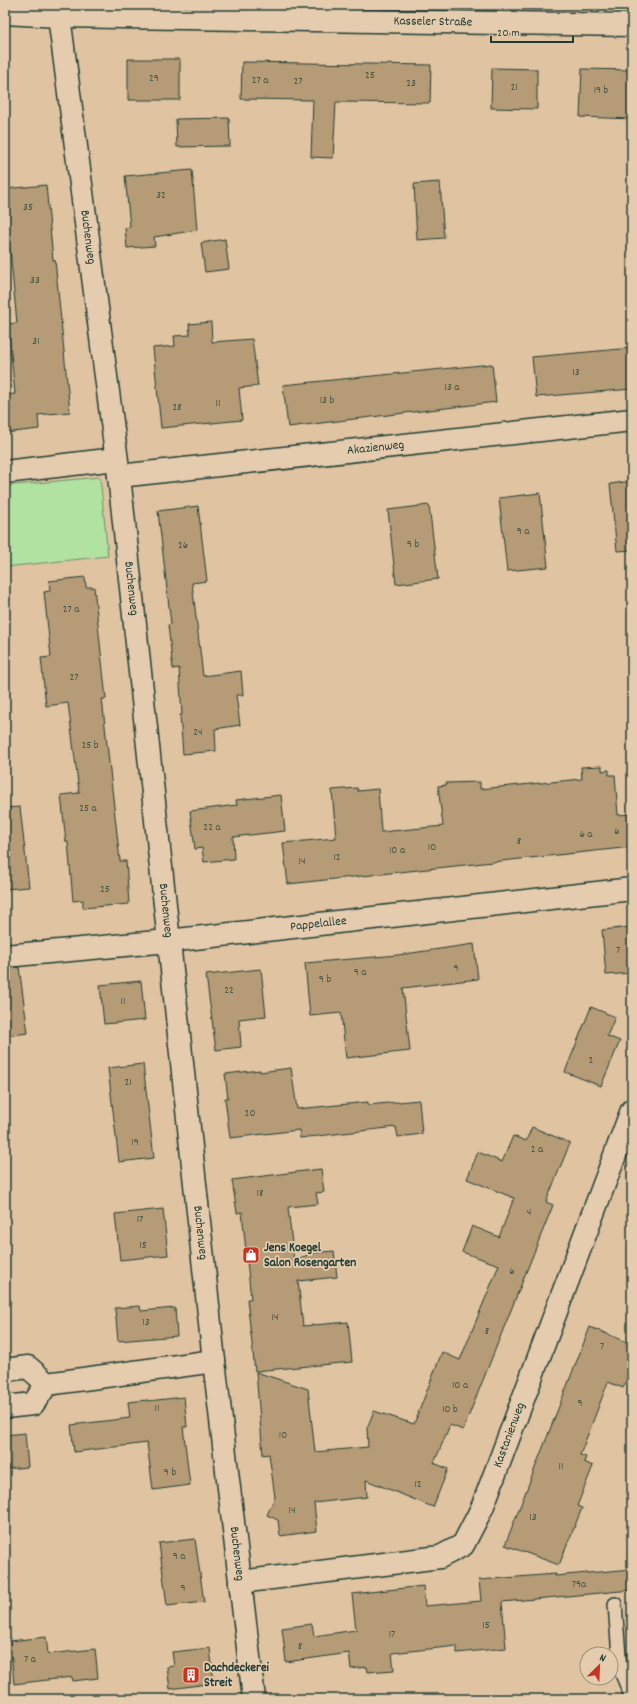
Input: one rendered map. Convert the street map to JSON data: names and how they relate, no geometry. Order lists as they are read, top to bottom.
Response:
{
  "streets": {
    "street": [
      "Kasseler Straße",
      "Buchenweg",
      "Akazienweg",
      "Pappelallee",
      "Kastanienweg"
    ]
  },
  "crossings": [
    ["Kasseler Straße", "Buchenweg"],
    ["Buchenweg", "Akazienweg"],
    ["Buchenweg", "Pappelallee"],
    ["Buchenweg", "Kastanienweg"]
  ],
  "places": {
    "shop": ["Jens Koegel Salon Rosengarten"],
    "building": ["Dachdeckerei Streit"]
  },
  "house_numbers": [
    "25",
    "29",
    "27 a",
    "27",
    "23",
    "21",
    "19 b",
    "32",
    "35",
    "33",
    "31",
    "13",
    "13 a",
    "13 b",
    "11",
    "28",
    "9 a",
    "9 b",
    "26",
    "27 a",
    "27",
    "24",
    "25 b",
    "25 a",
    "22 a",
    "6",
    "6 a",
    "8",
    "10",
    "10 a",
    "12",
    "14",
    "25",
    "7",
    "9",
    "9 a",
    "9 b",
    "22",
    "11",
    "2",
    "21",
    "20",
    "19",
    "2 a",
    "18",
    "4",
    "17",
    "15",
    "6",
    "14",
    "13",
    "8",
    "7",
    "10 a",
    "9",
    "11",
    "10 b",
    "10",
    "11",
    "9 b",
    "12",
    "14",
    "13",
    "9 a",
    "79a",
    "9",
    "15",
    "17",
    "8",
    "7 a"
  ],
  "scale_bar": "20 m",
  "north": "top right"
}
